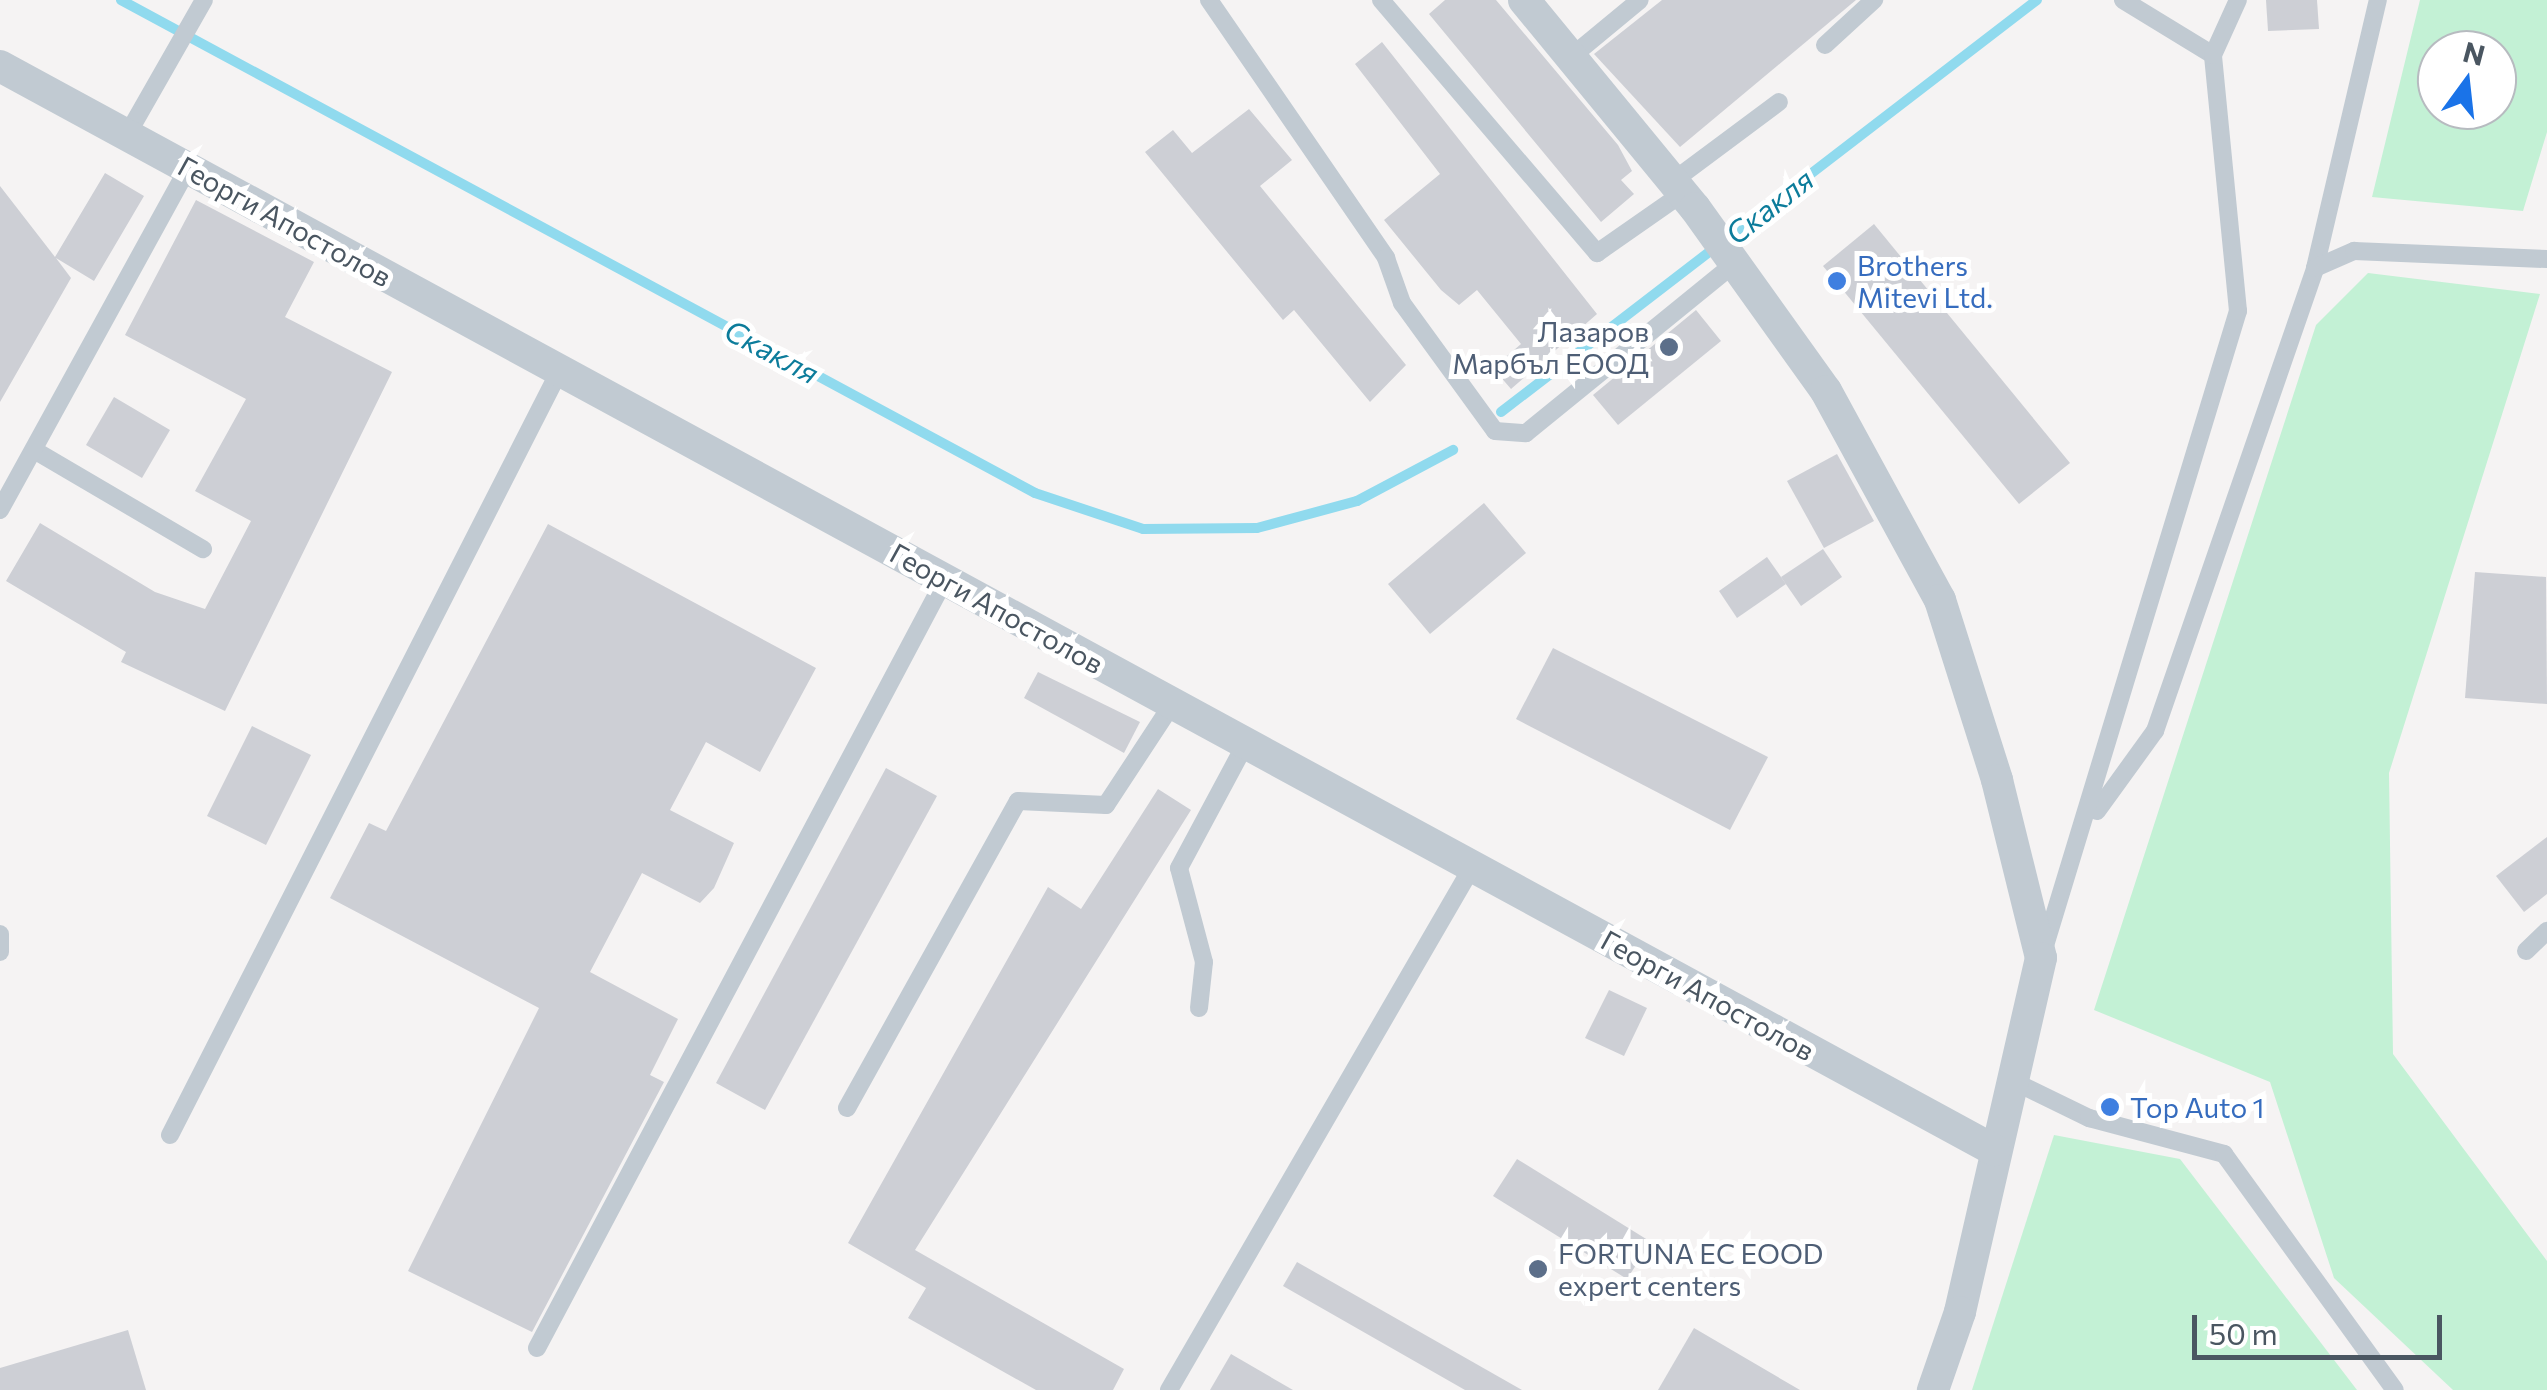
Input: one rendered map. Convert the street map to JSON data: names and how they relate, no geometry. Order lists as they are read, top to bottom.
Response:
{
  "streets": {
    "street": ["Георги Апостолов"]
  },
  "water": ["Скакля"],
  "places": [
    "Brothers Mitevi Ltd.",
    "Лазаров Марбъл ЕООД",
    "Top Auto 1",
    "FORTUNA EC EOOD expert centers"
  ],
  "scale_bar": "50 m",
  "north": "top"
}
